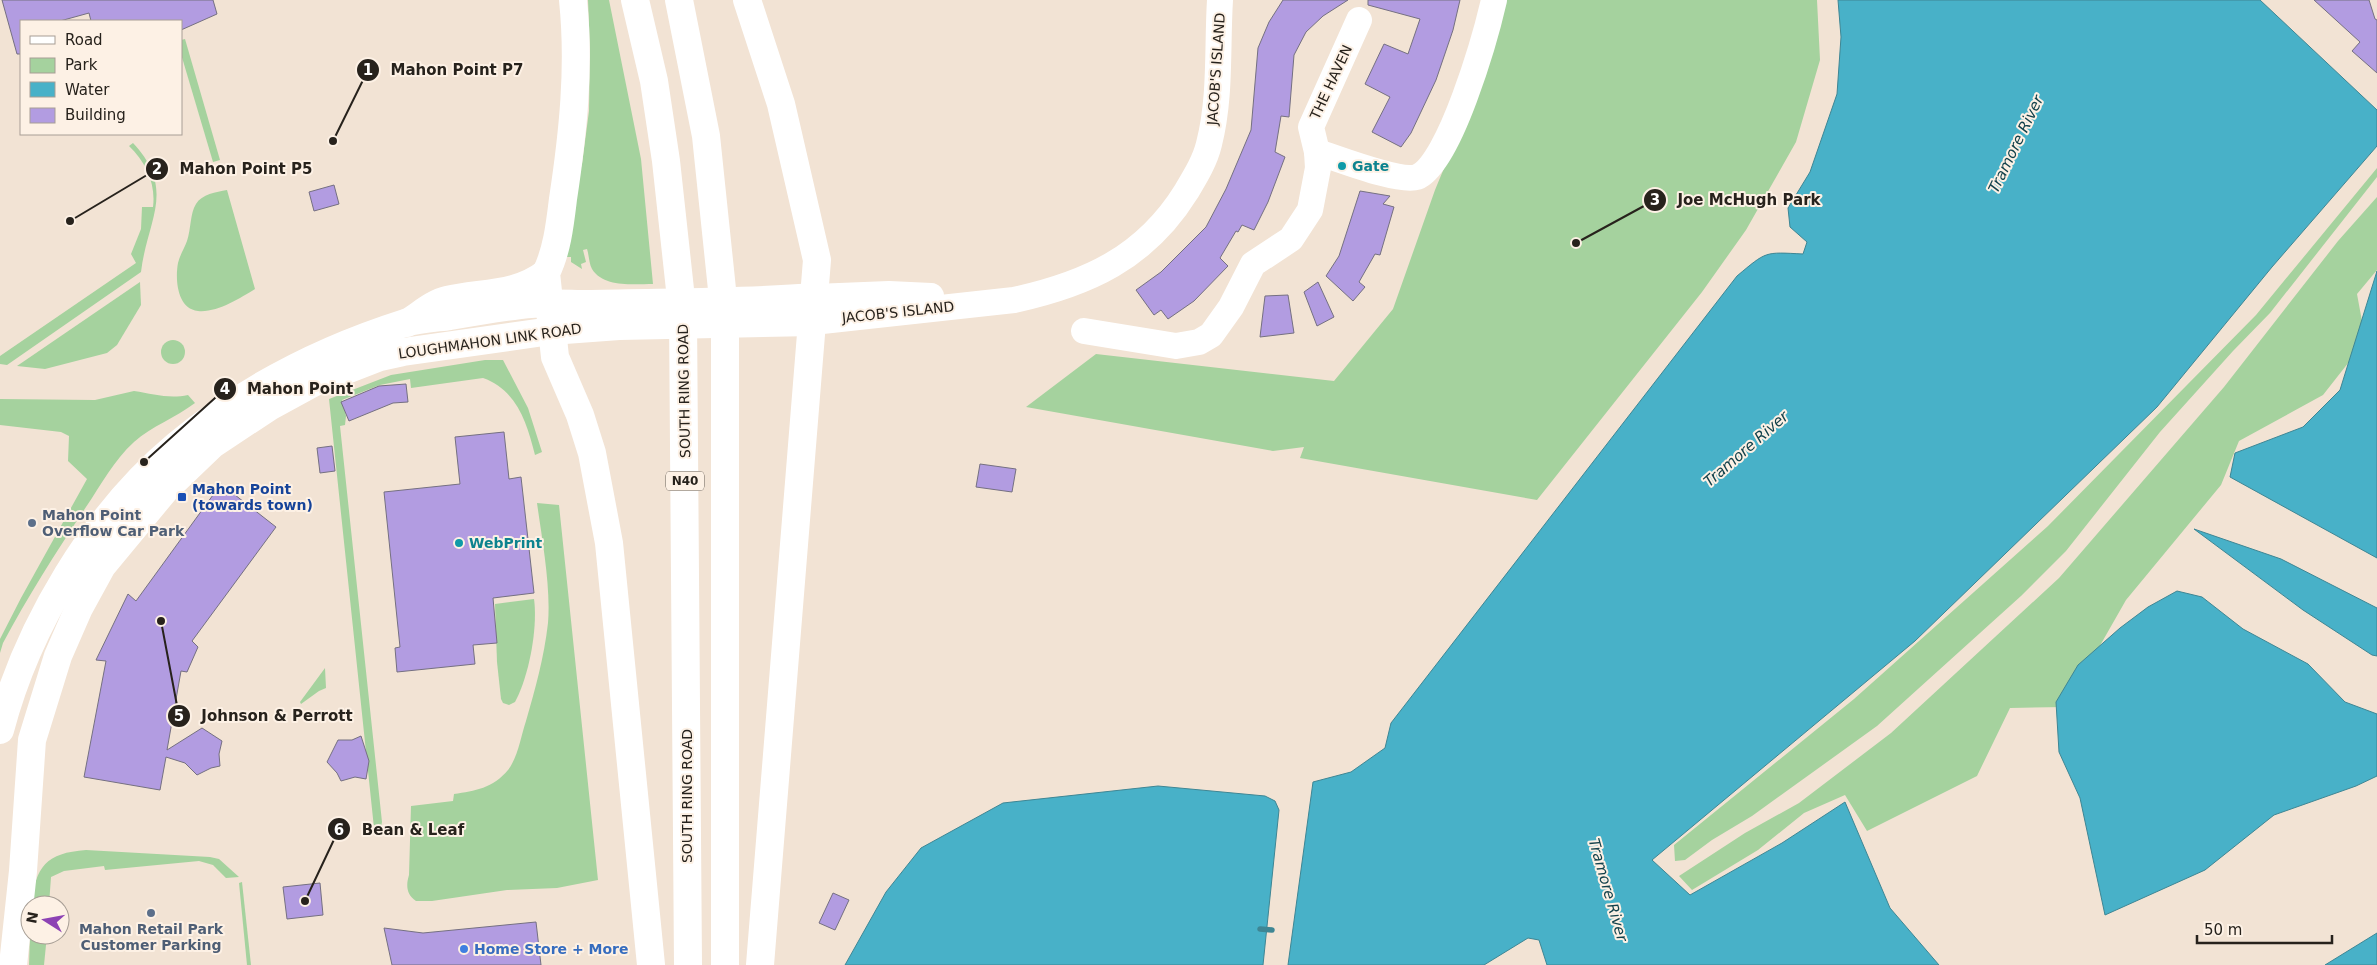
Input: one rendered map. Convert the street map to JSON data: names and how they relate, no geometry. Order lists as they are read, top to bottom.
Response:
{
  "streets": {
    "main road": ["LOUGHMAHON LINK ROAD", "SOUTH RING ROAD", "N40"],
    "street": ["JACOB'S ISLAND", "THE HAVEN"]
  },
  "crossings": [
    ["JACOB'S ISLAND", "LOUGHMAHON LINK ROAD"]
  ],
  "water": ["Tramore River"],
  "places": {
    "other": [
      "Mahon Point P7",
      "Gate",
      "Mahon Point P5",
      "Joe McHugh Park",
      "Mahon Point",
      "Mahon Point Overflow Car Park",
      "WebPrint",
      "Johnson & Perrott",
      "Bean & Leaf",
      "Mahon Retail Park Customer Parking",
      "Home Store + More"
    ],
    "transit": ["Mahon Point (towards town)"]
  },
  "legend": [
    "Road",
    "Park",
    "Water",
    "Building"
  ],
  "scale_bar": "50 m",
  "north": "left"
}
